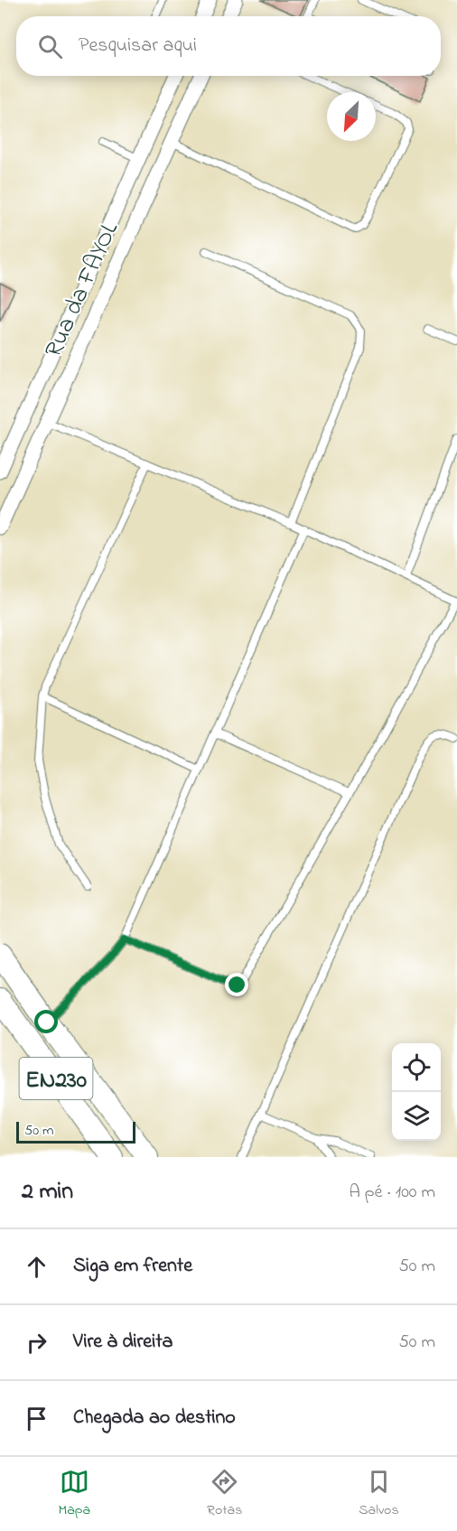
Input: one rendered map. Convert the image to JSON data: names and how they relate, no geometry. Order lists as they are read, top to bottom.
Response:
{
  "streets": {
    "highway": ["EN230"],
    "street": ["Rua da FAYOL"]
  },
  "scale_bar": "50 m",
  "north": "bottom left",
  "page": {
    "search": "Pesquisar aqui",
    "scale": "50 m",
    "heading": ["2 min", "A pé · 100 m"],
    "list": [
      ["Siga em frente", "50 m"],
      ["Vire à direita", "50 m"],
      "Chegada ao destino"
    ],
    "nav": ["Mapa", "Rotas", "Salvos"]
  }
}
